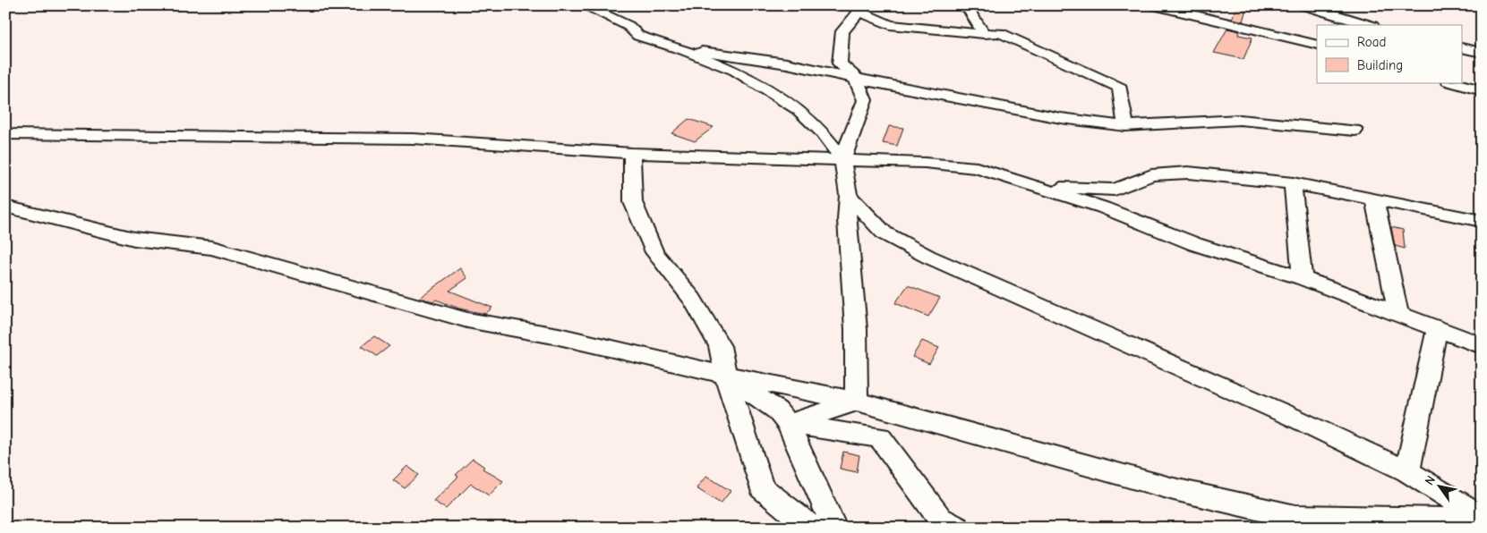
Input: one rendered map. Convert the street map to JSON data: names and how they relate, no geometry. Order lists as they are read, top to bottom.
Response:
{
  "legend": ["Road", "Building"],
  "north": "top left"
}
